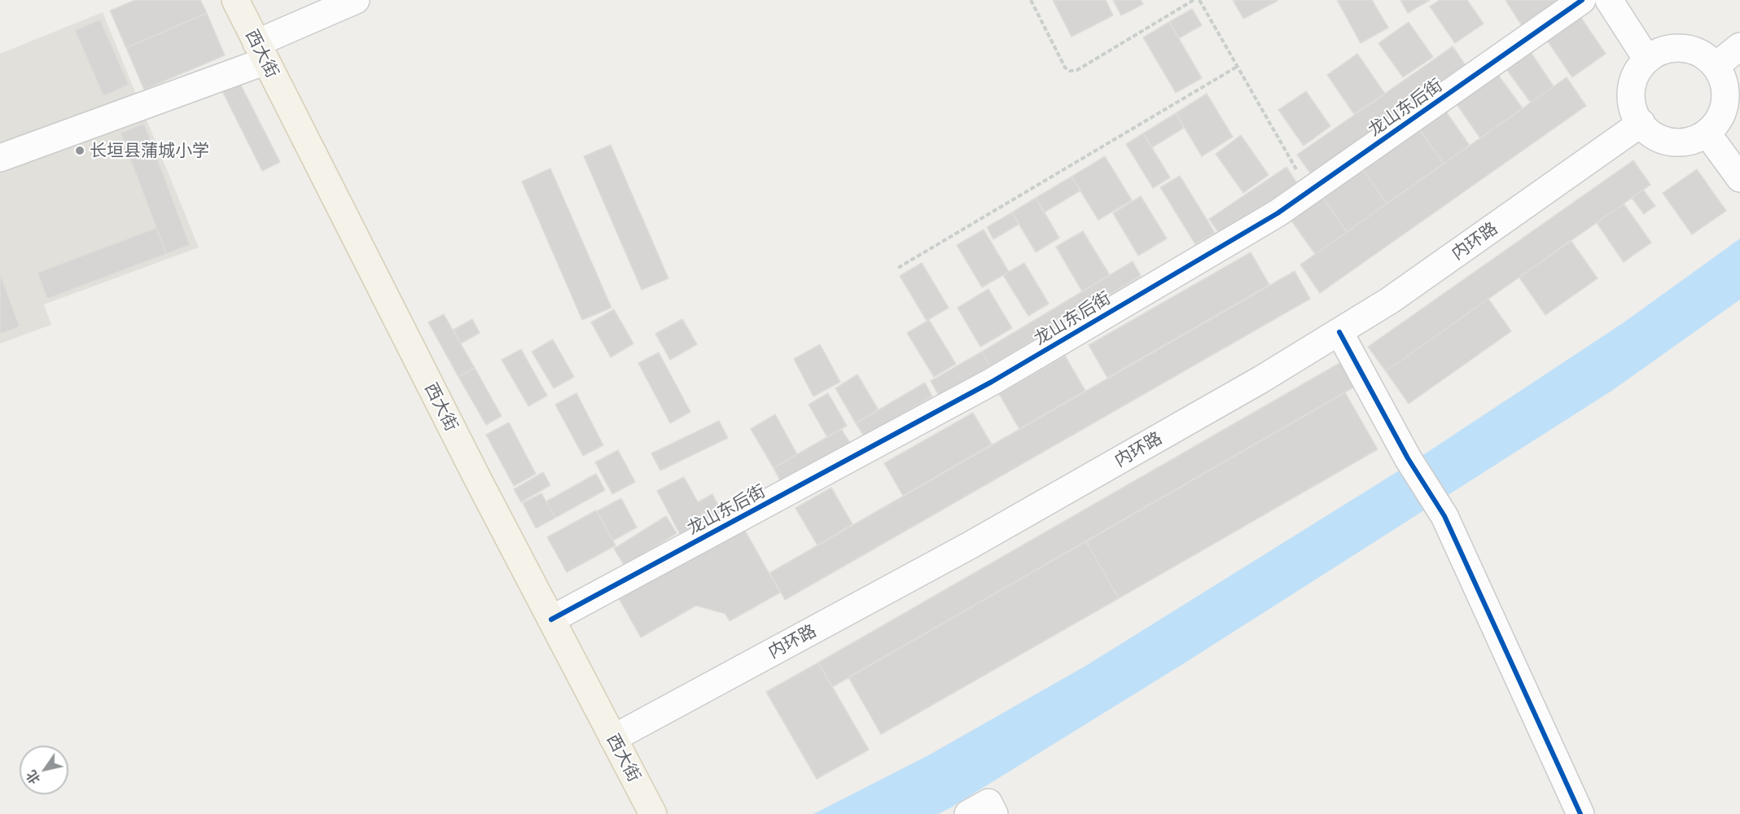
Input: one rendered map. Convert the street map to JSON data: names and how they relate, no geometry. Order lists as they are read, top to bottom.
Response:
{
  "streets": {
    "main road": ["西大街"],
    "street": ["龙山东后街", "内环路"]
  },
  "crossings": [
    ["西大街", "龙山东后街"],
    ["西大街", "内环路"]
  ],
  "places": ["长垣县蒲城小学"],
  "north": "bottom left"
}
